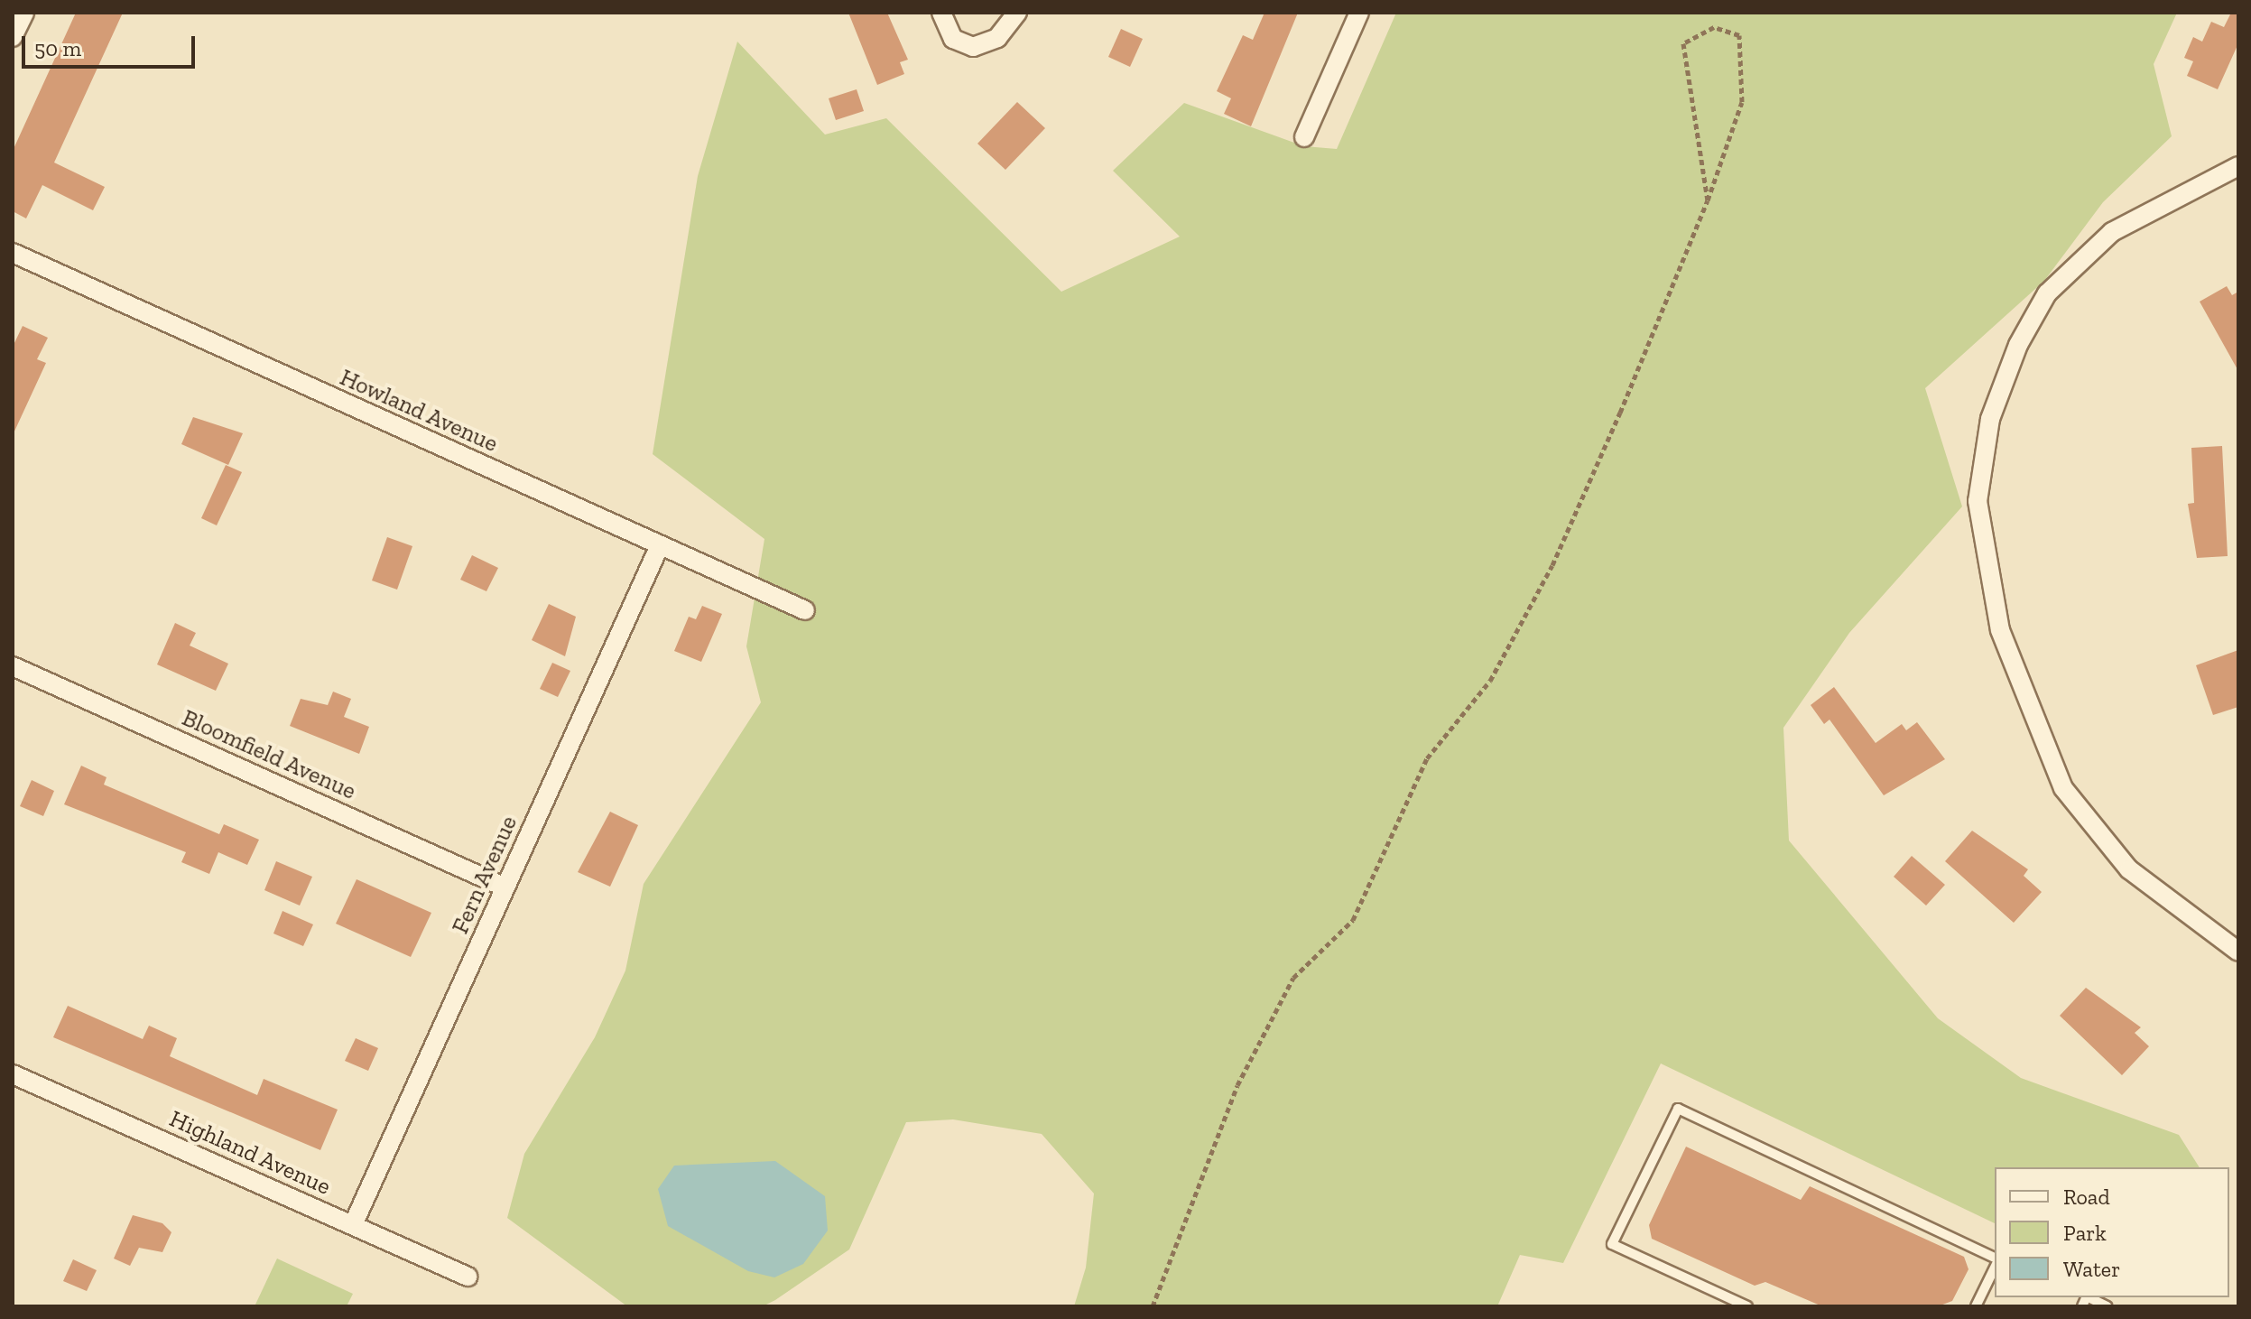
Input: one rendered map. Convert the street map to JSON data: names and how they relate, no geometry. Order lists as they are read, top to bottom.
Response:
{
  "streets": {
    "street": [
      "Howland Avenue",
      "Bloomfield Avenue",
      "Fern Avenue",
      "Highland Avenue"
    ]
  },
  "crossings": [
    ["Howland Avenue", "Fern Avenue"],
    ["Bloomfield Avenue", "Fern Avenue"],
    ["Fern Avenue", "Highland Avenue"]
  ],
  "legend": ["Road", "Park", "Water"],
  "scale_bar": "50 m"
}
